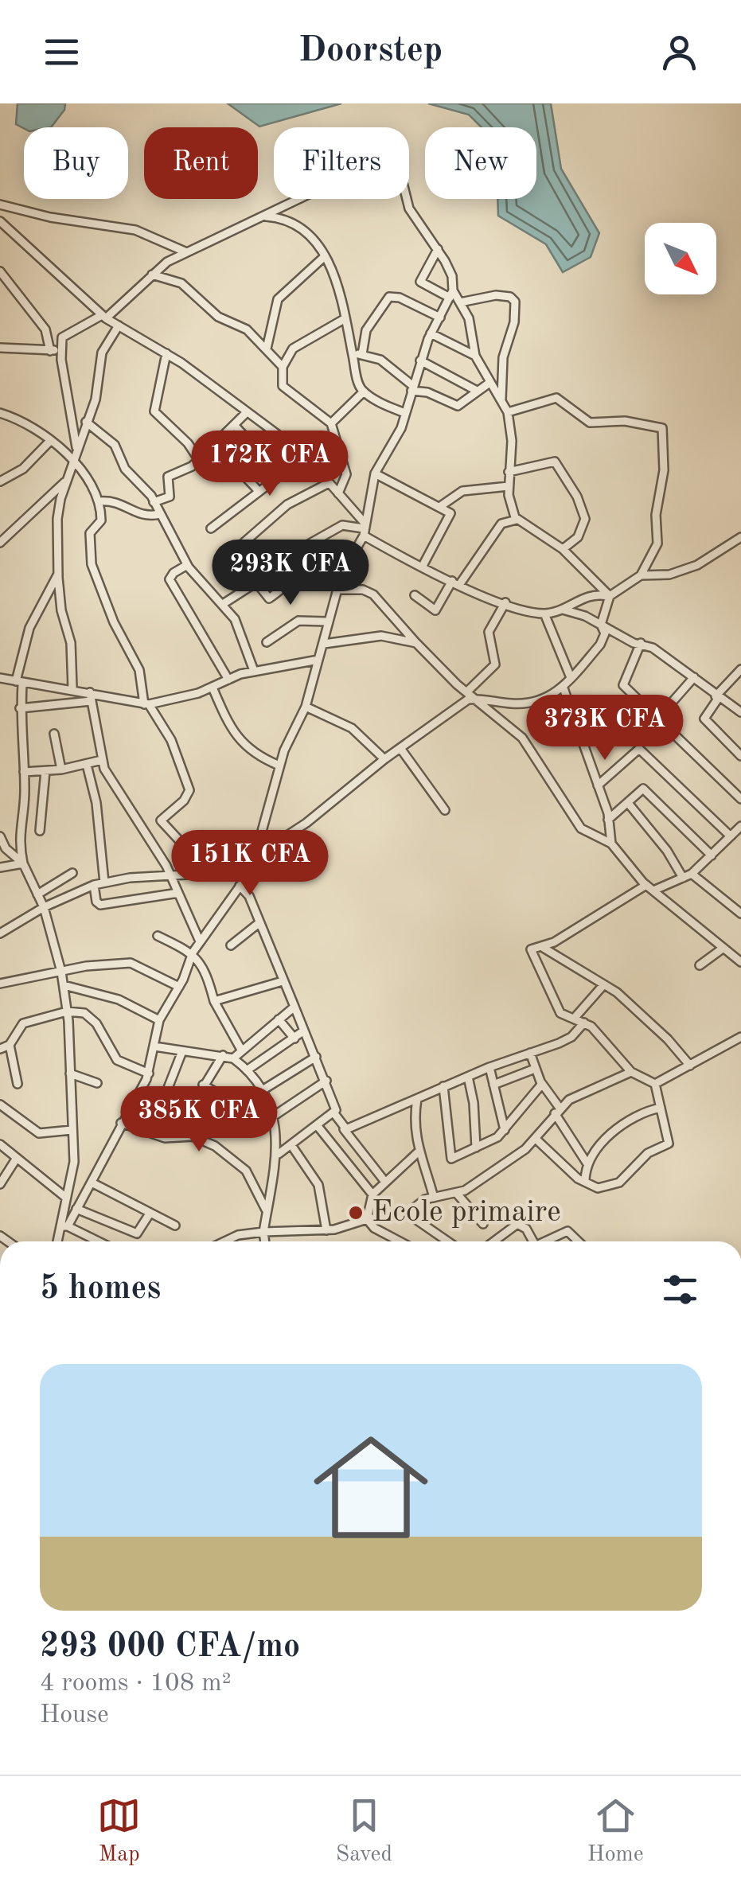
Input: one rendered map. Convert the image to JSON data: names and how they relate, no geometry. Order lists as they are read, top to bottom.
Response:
{
  "places": ["Ecole primaire"],
  "north": "bottom right",
  "page": {
    "header": "Doorstep",
    "chip": [
      "Buy",
      "Rent",
      "Filters",
      "New"
    ],
    "price": [
      "172K CFA",
      "293K CFA",
      "373K CFA",
      "151K CFA",
      "385K CFA"
    ],
    "heading": "5 homes",
    "list": [
      {
        "name": "293 000 CFA/mo",
        "note": "4 rooms · 108 m² · House"
      }
    ],
    "tabs": ["Map", "Saved", "Home"]
  }
}
